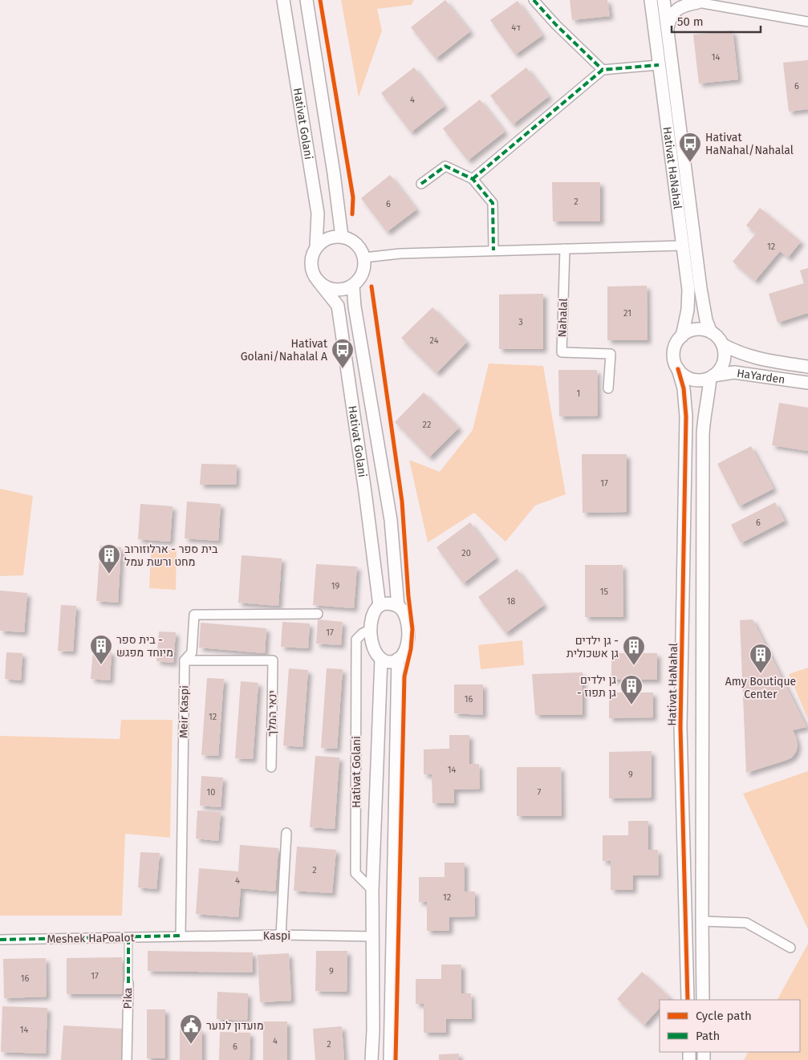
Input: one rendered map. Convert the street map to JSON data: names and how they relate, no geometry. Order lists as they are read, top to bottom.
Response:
{
  "streets": {
    "street": [
      "Hativat Golani",
      "Hativat HaNahal",
      "Nahalal",
      "HaYarden",
      "Meir Kaspi",
      "Kaspi",
      "Meshek HaPoalot",
      "Pika"
    ]
  },
  "crossings": [
    ["Hativat Golani", "Kaspi"],
    ["Hativat HaNahal", "HaYarden"],
    ["Meir Kaspi", "Kaspi"],
    ["Meir Kaspi", "Meshek HaPoalot"],
    ["Kaspi", "Meshek HaPoalot"],
    ["Meshek HaPoalot", "Pika"]
  ],
  "places": {
    "bus stop": ["Hativat HaNahal/Nahalal", "Hativat Golani/Nahalal A"],
    "building": [
      "בית ספר - ארלוזורוב מחט ורשת עמל",
      "בית ספר - מיוחד מפגש",
      "גן ילדים - גן אשכולית",
      "Amy Boutique Center",
      "גן ילדים - גן תפוז"
    ],
    "public building": ["מועדון לנוער"]
  },
  "house_numbers": [
    "4ד",
    "14",
    "6",
    "4",
    "2",
    "6",
    "12",
    "21",
    "3",
    "24",
    "1",
    "22",
    "17",
    "6",
    "20",
    "19",
    "15",
    "18",
    "17",
    "16",
    "12",
    "14",
    "9",
    "10",
    "7",
    "2",
    "4",
    "12",
    "9",
    "17",
    "16",
    "14",
    "4",
    "2",
    "6"
  ],
  "legend": ["Cycle path", "Path"],
  "scale_bar": "50 m"
}
